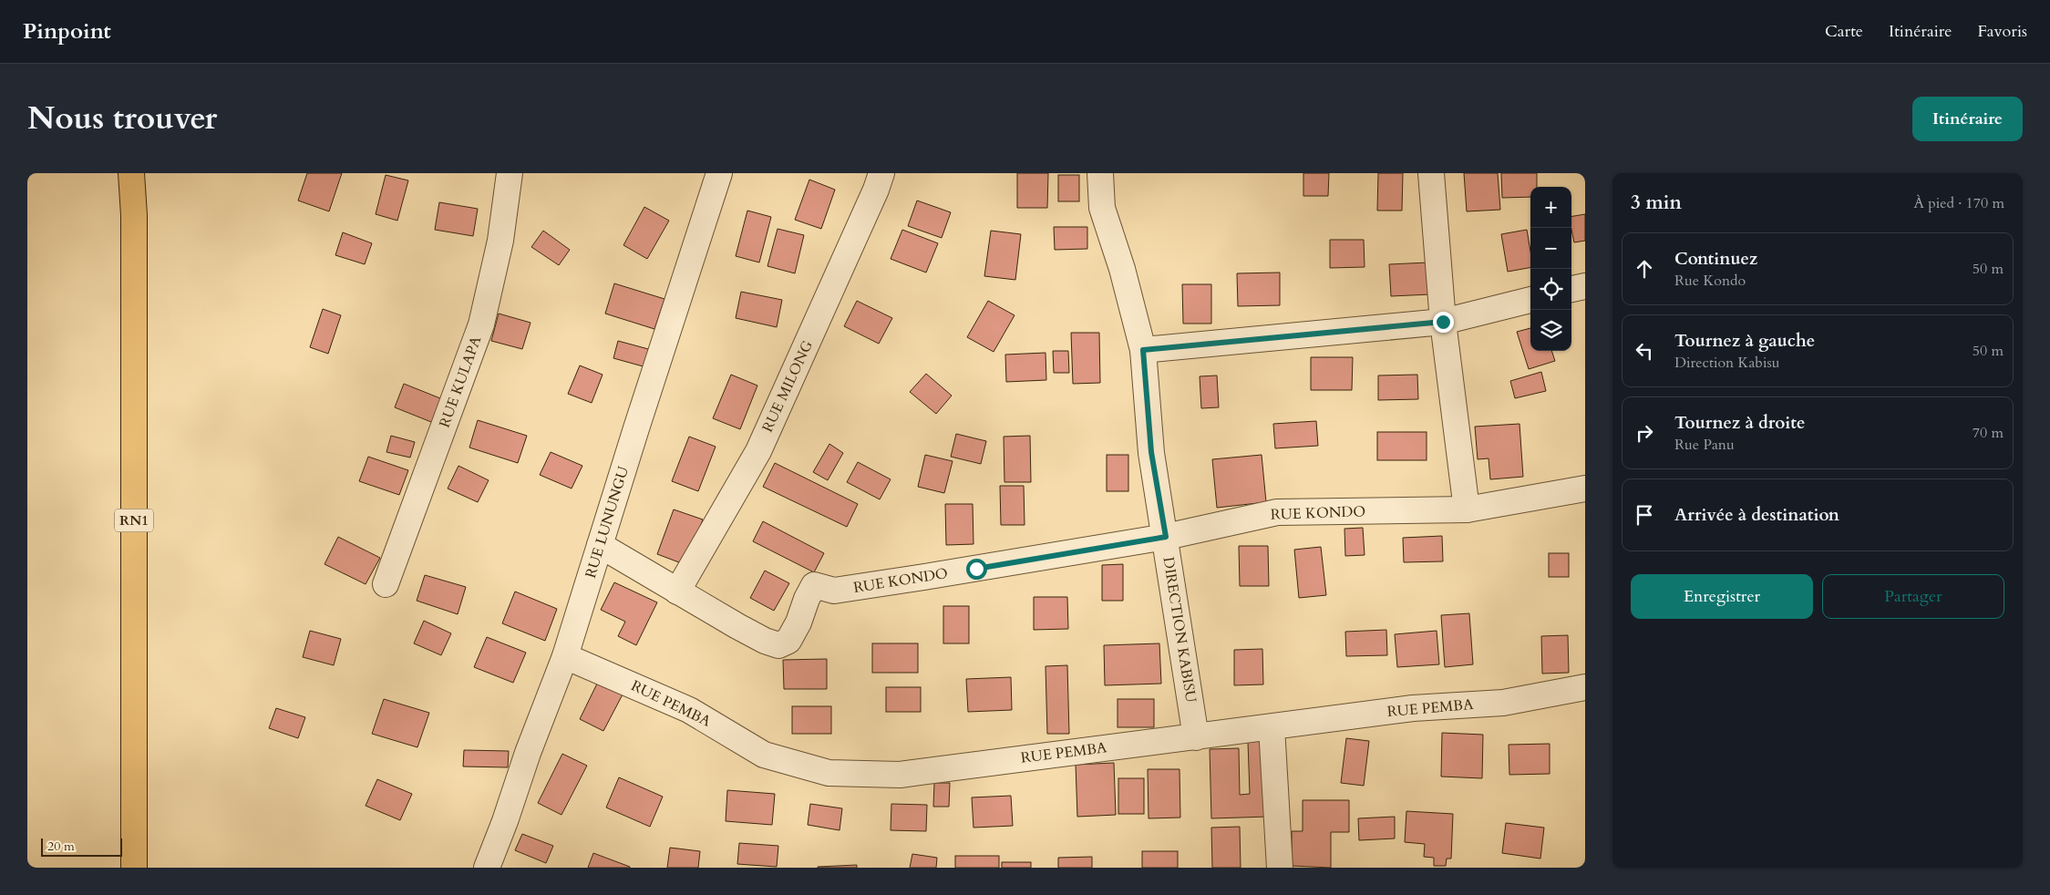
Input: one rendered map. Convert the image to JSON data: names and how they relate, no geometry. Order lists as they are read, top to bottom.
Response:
{
  "streets": {
    "highway": ["RN1"],
    "street": [
      "RUE KULAPA",
      "RUE MILONG",
      "RUE KONDO",
      "RUE LUNUNGU",
      "DIRECTION KABISU",
      "RUE PEMBA"
    ]
  },
  "crossings": [
    ["RUE MILONG", "RUE KONDO"],
    ["RUE KONDO", "RUE LUNUNGU"],
    ["RUE KONDO", "DIRECTION KABISU"],
    ["RUE LUNUNGU", "RUE PEMBA"],
    ["DIRECTION KABISU", "RUE PEMBA"]
  ],
  "scale_bar": "20 m",
  "page": {
    "header": "Pinpoint",
    "nav": ["Carte", "Itinéraire", "Favoris"],
    "title": "Nous trouver",
    "buttons": [
      "Itinéraire",
      ["Enregistrer", "Partager"]
    ],
    "heading": ["3 min", "À pied · 170 m"],
    "map_buttons": ["+", "−"],
    "list": [
      ["Continuez", "Rue Kondo", "50 m"],
      ["Tournez à gauche", "Direction Kabisu", "50 m"],
      ["Tournez à droite", "Rue Panu", "70 m"],
      "Arrivée à destination"
    ],
    "scale": "20 m"
  }
}
